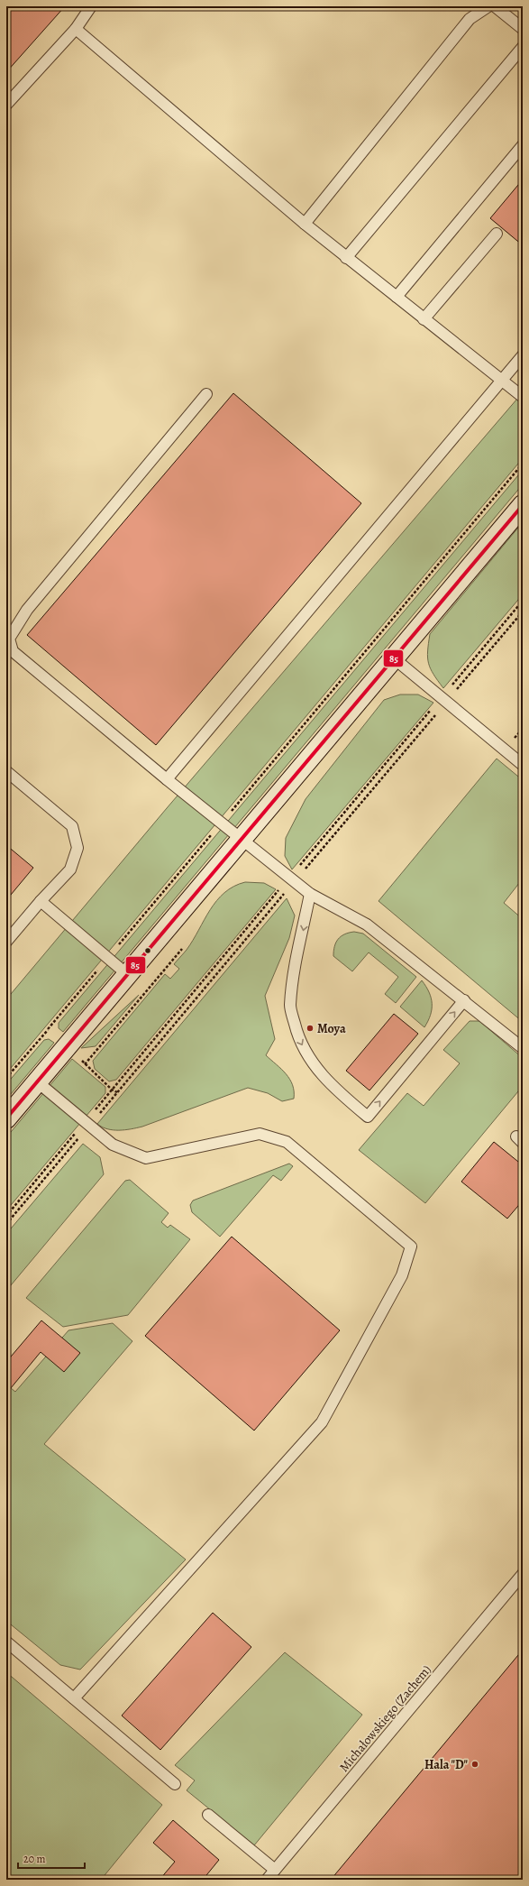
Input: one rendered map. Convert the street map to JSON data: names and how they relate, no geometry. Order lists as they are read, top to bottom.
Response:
{
  "streets": {
    "lane": ["Michałowskiego (Zachem)"]
  },
  "places": ["Moya", "Hala \"D\""],
  "lines": ["transit line 85"],
  "scale_bar": "20 m"
}
